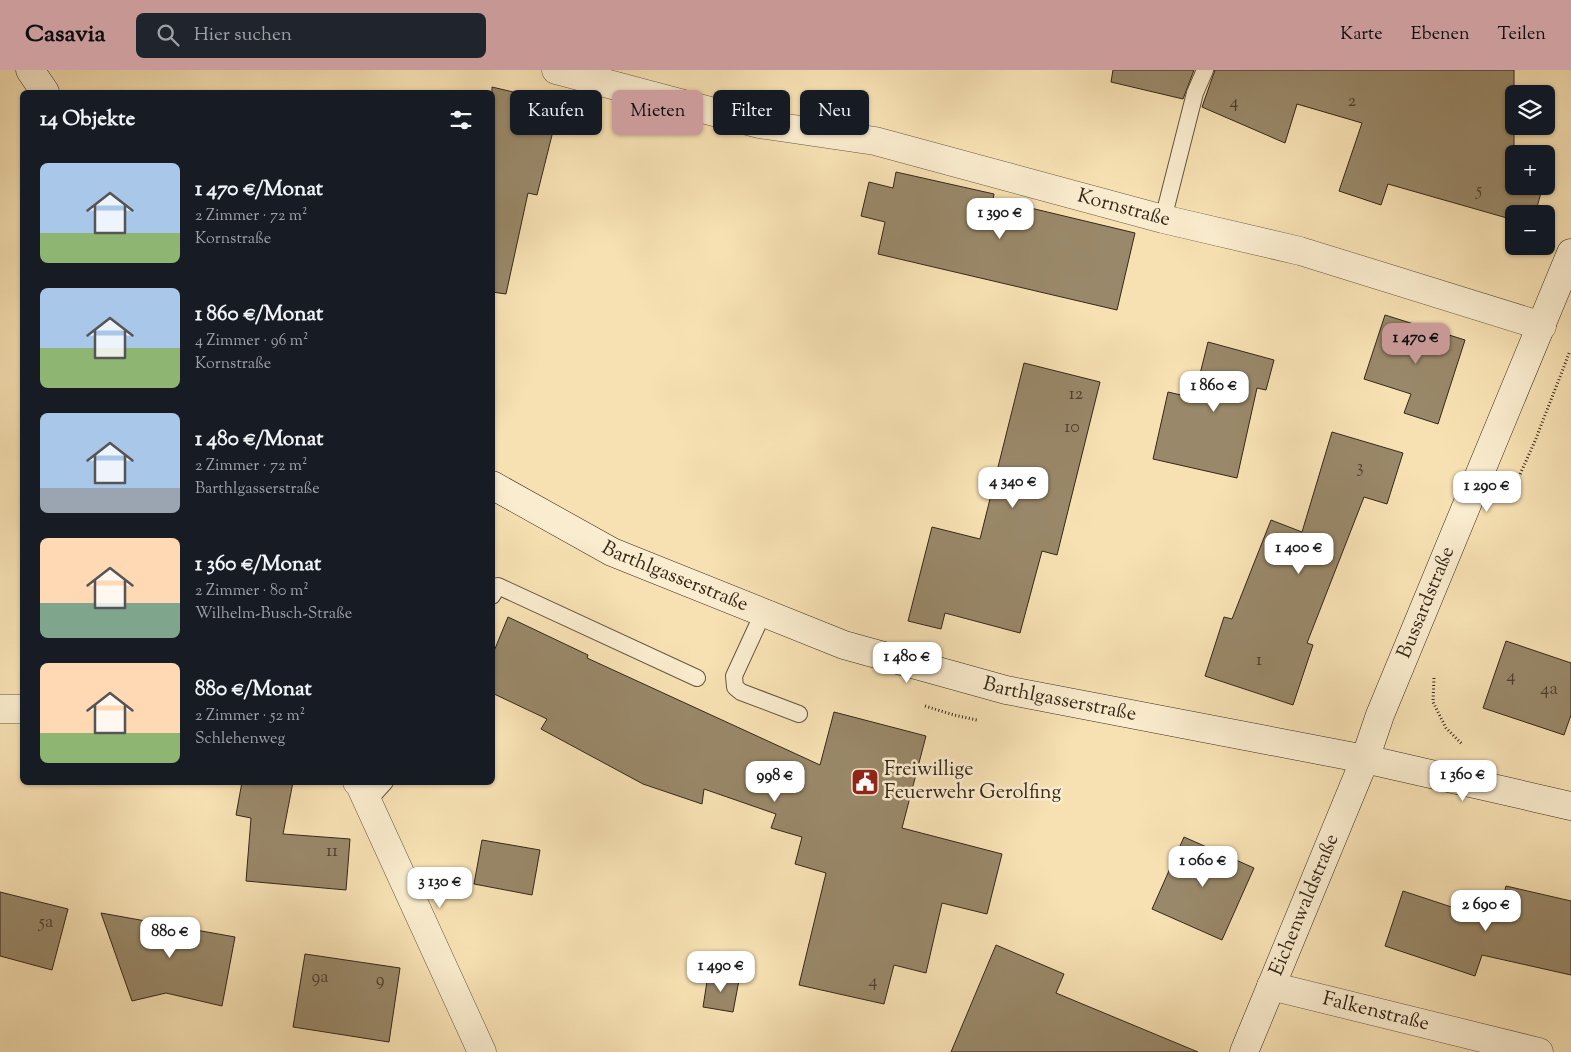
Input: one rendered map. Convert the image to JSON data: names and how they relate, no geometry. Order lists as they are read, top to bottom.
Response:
{
  "streets": {
    "street": [
      "Kornstraße",
      "Barthlgasserstraße",
      "Bussardstraße",
      "Eichenwaldstraße",
      "Falkenstraße"
    ]
  },
  "crossings": [
    ["Kornstraße", "Bussardstraße"],
    ["Barthlgasserstraße", "Bussardstraße"],
    ["Barthlgasserstraße", "Eichenwaldstraße"],
    ["Bussardstraße", "Eichenwaldstraße"],
    ["Eichenwaldstraße", "Falkenstraße"]
  ],
  "places": {
    "public building": ["Freiwillige Feuerwehr Gerolfing"]
  },
  "house_numbers": [
    "2",
    "4",
    "5",
    "12",
    "10",
    "3",
    "1",
    "4",
    "4a",
    "11",
    "5a",
    "9a",
    "9",
    "4"
  ],
  "page": {
    "header": "Casavia",
    "search": "Hier suchen",
    "nav": ["Karte", "Ebenen", "Teilen"],
    "map_buttons": ["+", "−"],
    "chip": [
      "Kaufen",
      "Mieten",
      "Filter",
      "Neu"
    ],
    "heading": "14 Objekte",
    "list": [
      {
        "name": "1 470 €/Monat",
        "note": "2 Zimmer · 72 m² · Kornstraße"
      },
      {
        "name": "1 860 €/Monat",
        "note": "4 Zimmer · 96 m² · Kornstraße"
      },
      {
        "name": "1 480 €/Monat",
        "note": "2 Zimmer · 72 m² · Barthlgasserstraße"
      },
      {
        "name": "1 360 €/Monat",
        "note": "2 Zimmer · 80 m² · Wilhelm-Busch-Straße"
      },
      {
        "name": "880 €/Monat",
        "note": "2 Zimmer · 52 m² · Schlehenweg"
      }
    ],
    "price": [
      "1 390 €",
      "1 470 €",
      "1 860 €",
      "4 340 €",
      "1 290 €",
      "1 400 €",
      "1 480 €",
      "1 360 €",
      "998 €",
      "1 060 €",
      "3 130 €",
      "2 690 €",
      "880 €",
      "1 490 €"
    ]
  }
}
